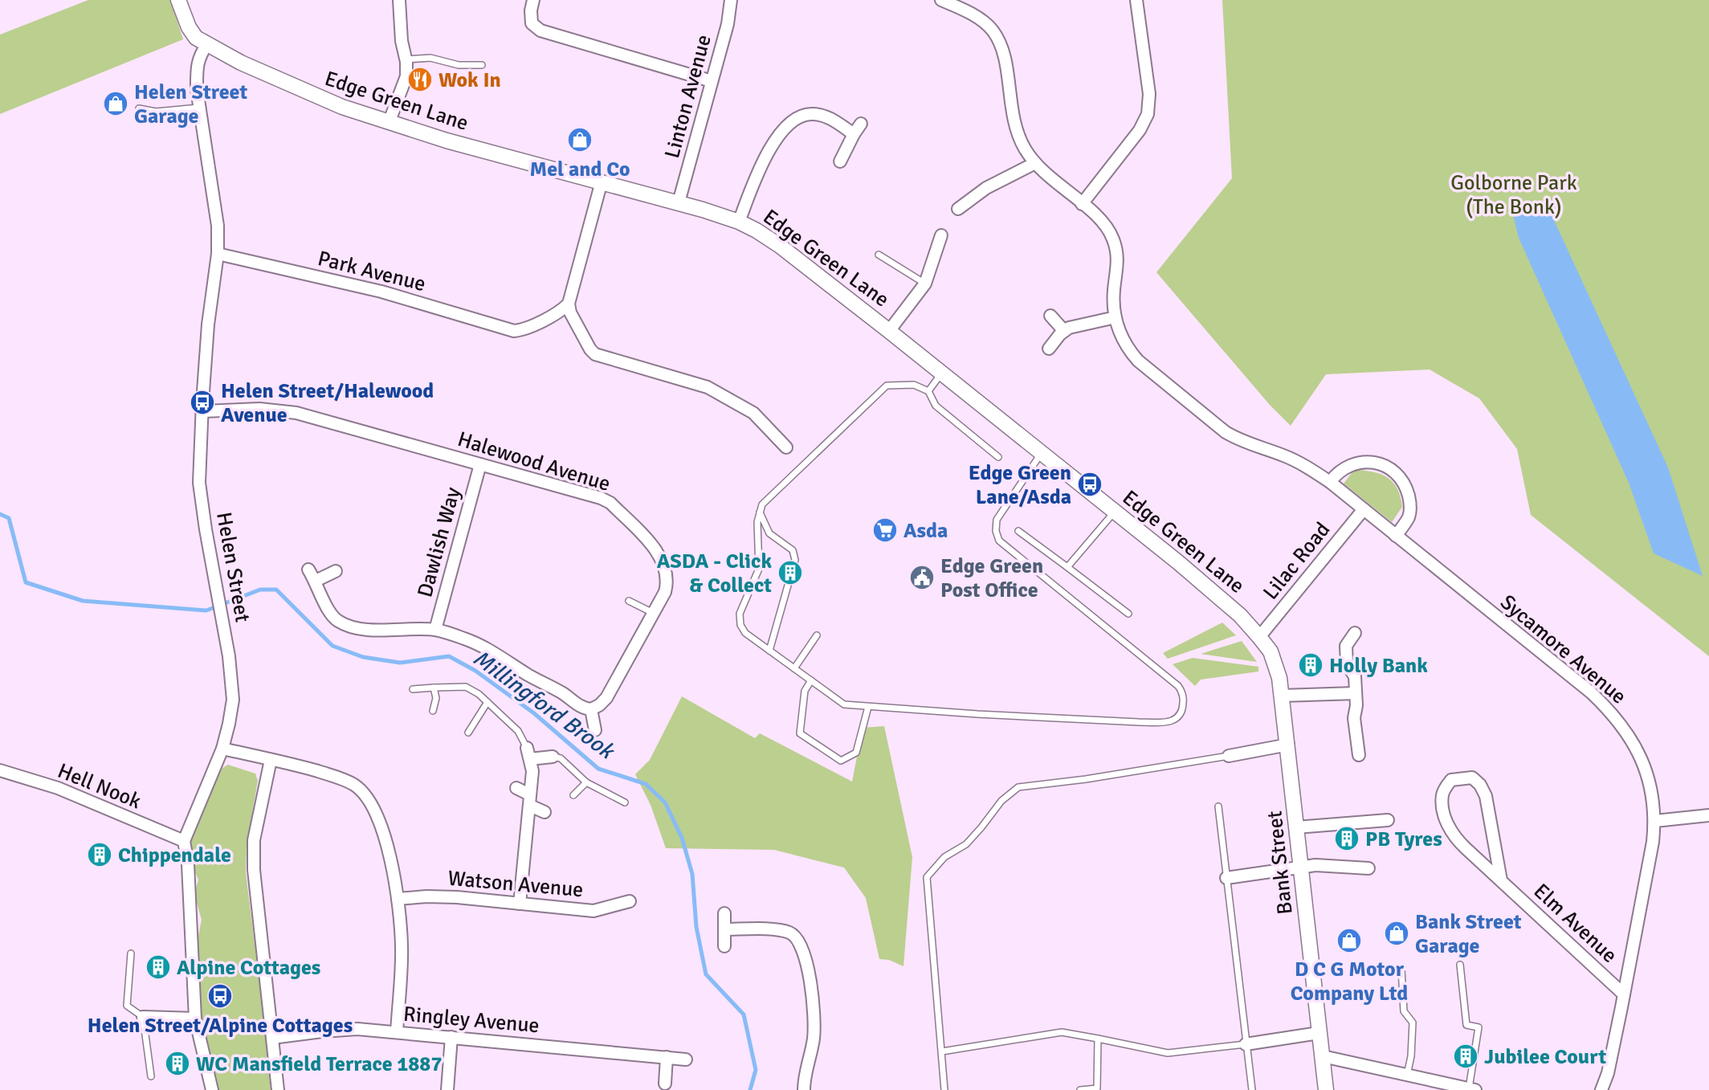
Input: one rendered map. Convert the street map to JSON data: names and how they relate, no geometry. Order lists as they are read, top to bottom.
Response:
{
  "streets": {
    "street": [
      "Linton Avenue",
      "Edge Green Lane",
      "Park Avenue",
      "Halewood Avenue",
      "Dawlish Way",
      "Lilac Road",
      "Helen Street",
      "Sycamore Avenue",
      "Hell Nook",
      "Bank Street",
      "Watson Avenue",
      "Elm Avenue",
      "Ringley Avenue"
    ]
  },
  "crossings": [
    ["Linton Avenue", "Edge Green Lane"],
    ["Edge Green Lane", "Lilac Road"],
    ["Edge Green Lane", "Helen Street"],
    ["Edge Green Lane", "Bank Street"],
    ["Park Avenue", "Helen Street"],
    ["Halewood Avenue", "Dawlish Way"],
    ["Halewood Avenue", "Helen Street"],
    ["Lilac Road", "Sycamore Avenue"],
    ["Lilac Road", "Bank Street"],
    ["Helen Street", "Hell Nook"],
    ["Sycamore Avenue", "Elm Avenue"]
  ],
  "water": ["Millingford Brook"],
  "parks": ["Golborne Park (The Bonk)"],
  "places": {
    "restaurant": ["Wok In"],
    "shop": [
      "Helen Street Garage",
      "Mel and Co",
      "Bank Street Garage",
      "D C G Motor Company Ltd"
    ],
    "bus stop": ["Helen Street/Halewood Avenue", "Edge Green Lane/Asda", "Helen Street/Alpine Cottages"],
    "supermarket": ["Asda"],
    "building": [
      "ASDA - Click & Collect",
      "Holly Bank",
      "PB Tyres",
      "Chippendale",
      "Alpine Cottages",
      "Jubilee Court",
      "WC Mansfield Terrace 1887"
    ],
    "public building": ["Edge Green Post Office"]
  }
}
